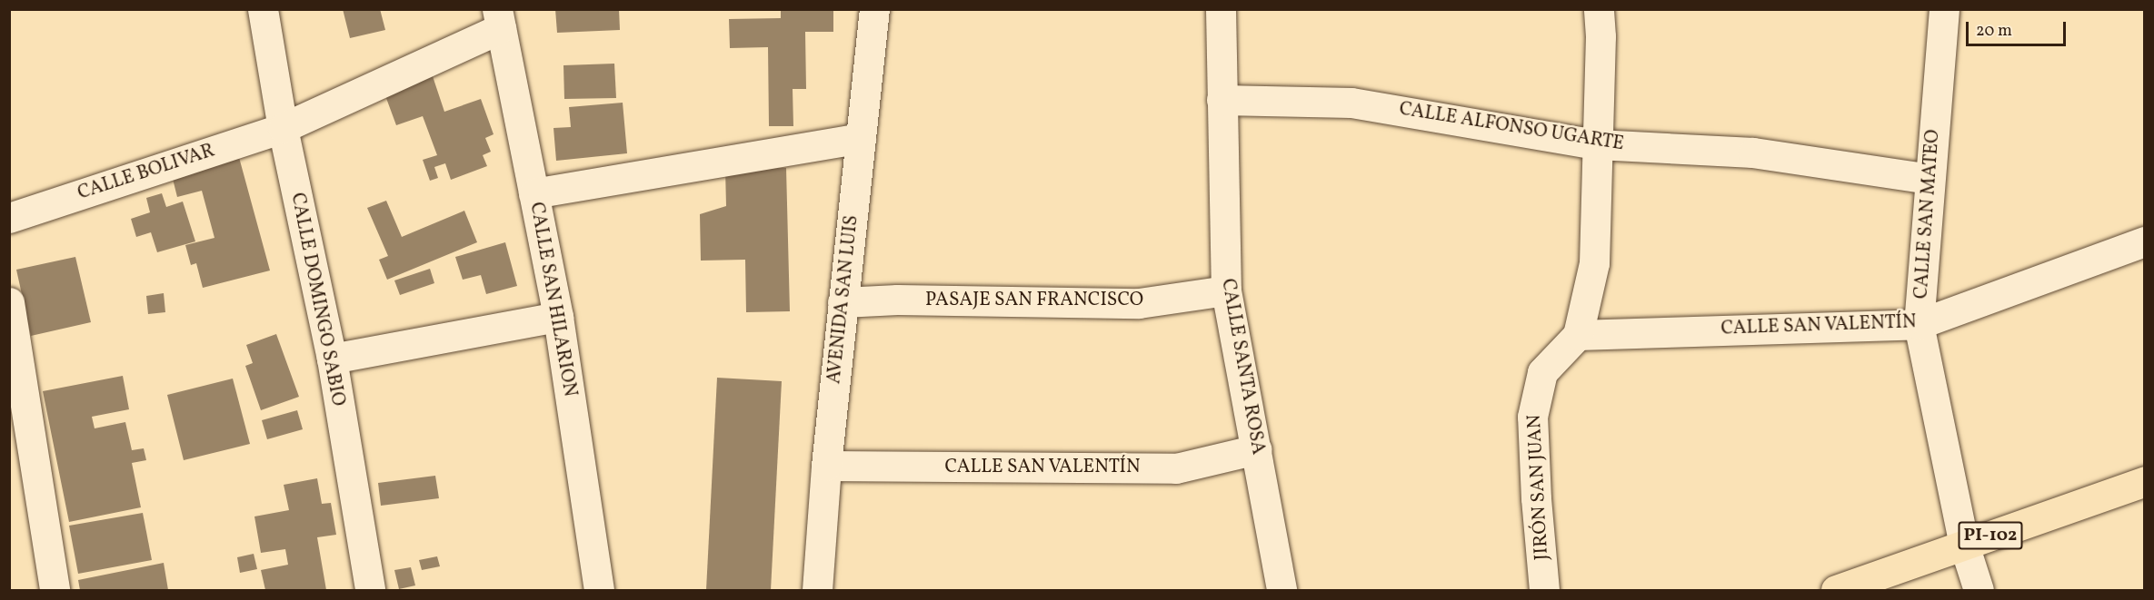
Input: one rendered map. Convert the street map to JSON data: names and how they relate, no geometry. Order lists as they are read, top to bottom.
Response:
{
  "streets": {
    "main road": ["PI-102"],
    "street": [
      "CALLE ALFONSO UGARTE",
      "CALLE BOLIVAR",
      "CALLE SAN MATEO",
      "CALLE DOMINGO SABIO",
      "CALLE SAN HILARION",
      "AVENIDA SAN LUIS",
      "PASAJE SAN FRANCISCO",
      "CALLE SAN VALENTÍN",
      "CALLE SANTA ROSA",
      "JIRÓN SAN JUAN"
    ]
  },
  "crossings": [
    ["CALLE ALFONSO UGARTE", "CALLE SAN MATEO"],
    ["CALLE ALFONSO UGARTE", "CALLE SANTA ROSA"],
    ["CALLE BOLIVAR", "CALLE DOMINGO SABIO"],
    ["CALLE BOLIVAR", "CALLE SAN HILARION"],
    ["CALLE SAN MATEO", "CALLE SAN VALENTÍN"],
    ["CALLE SAN MATEO", "PI-102"],
    ["AVENIDA SAN LUIS", "PASAJE SAN FRANCISCO"],
    ["AVENIDA SAN LUIS", "CALLE SAN VALENTÍN"],
    ["PASAJE SAN FRANCISCO", "CALLE SANTA ROSA"],
    ["CALLE SAN VALENTÍN", "CALLE SANTA ROSA"],
    ["CALLE SAN VALENTÍN", "JIRÓN SAN JUAN"]
  ],
  "scale_bar": "20 m"
}
